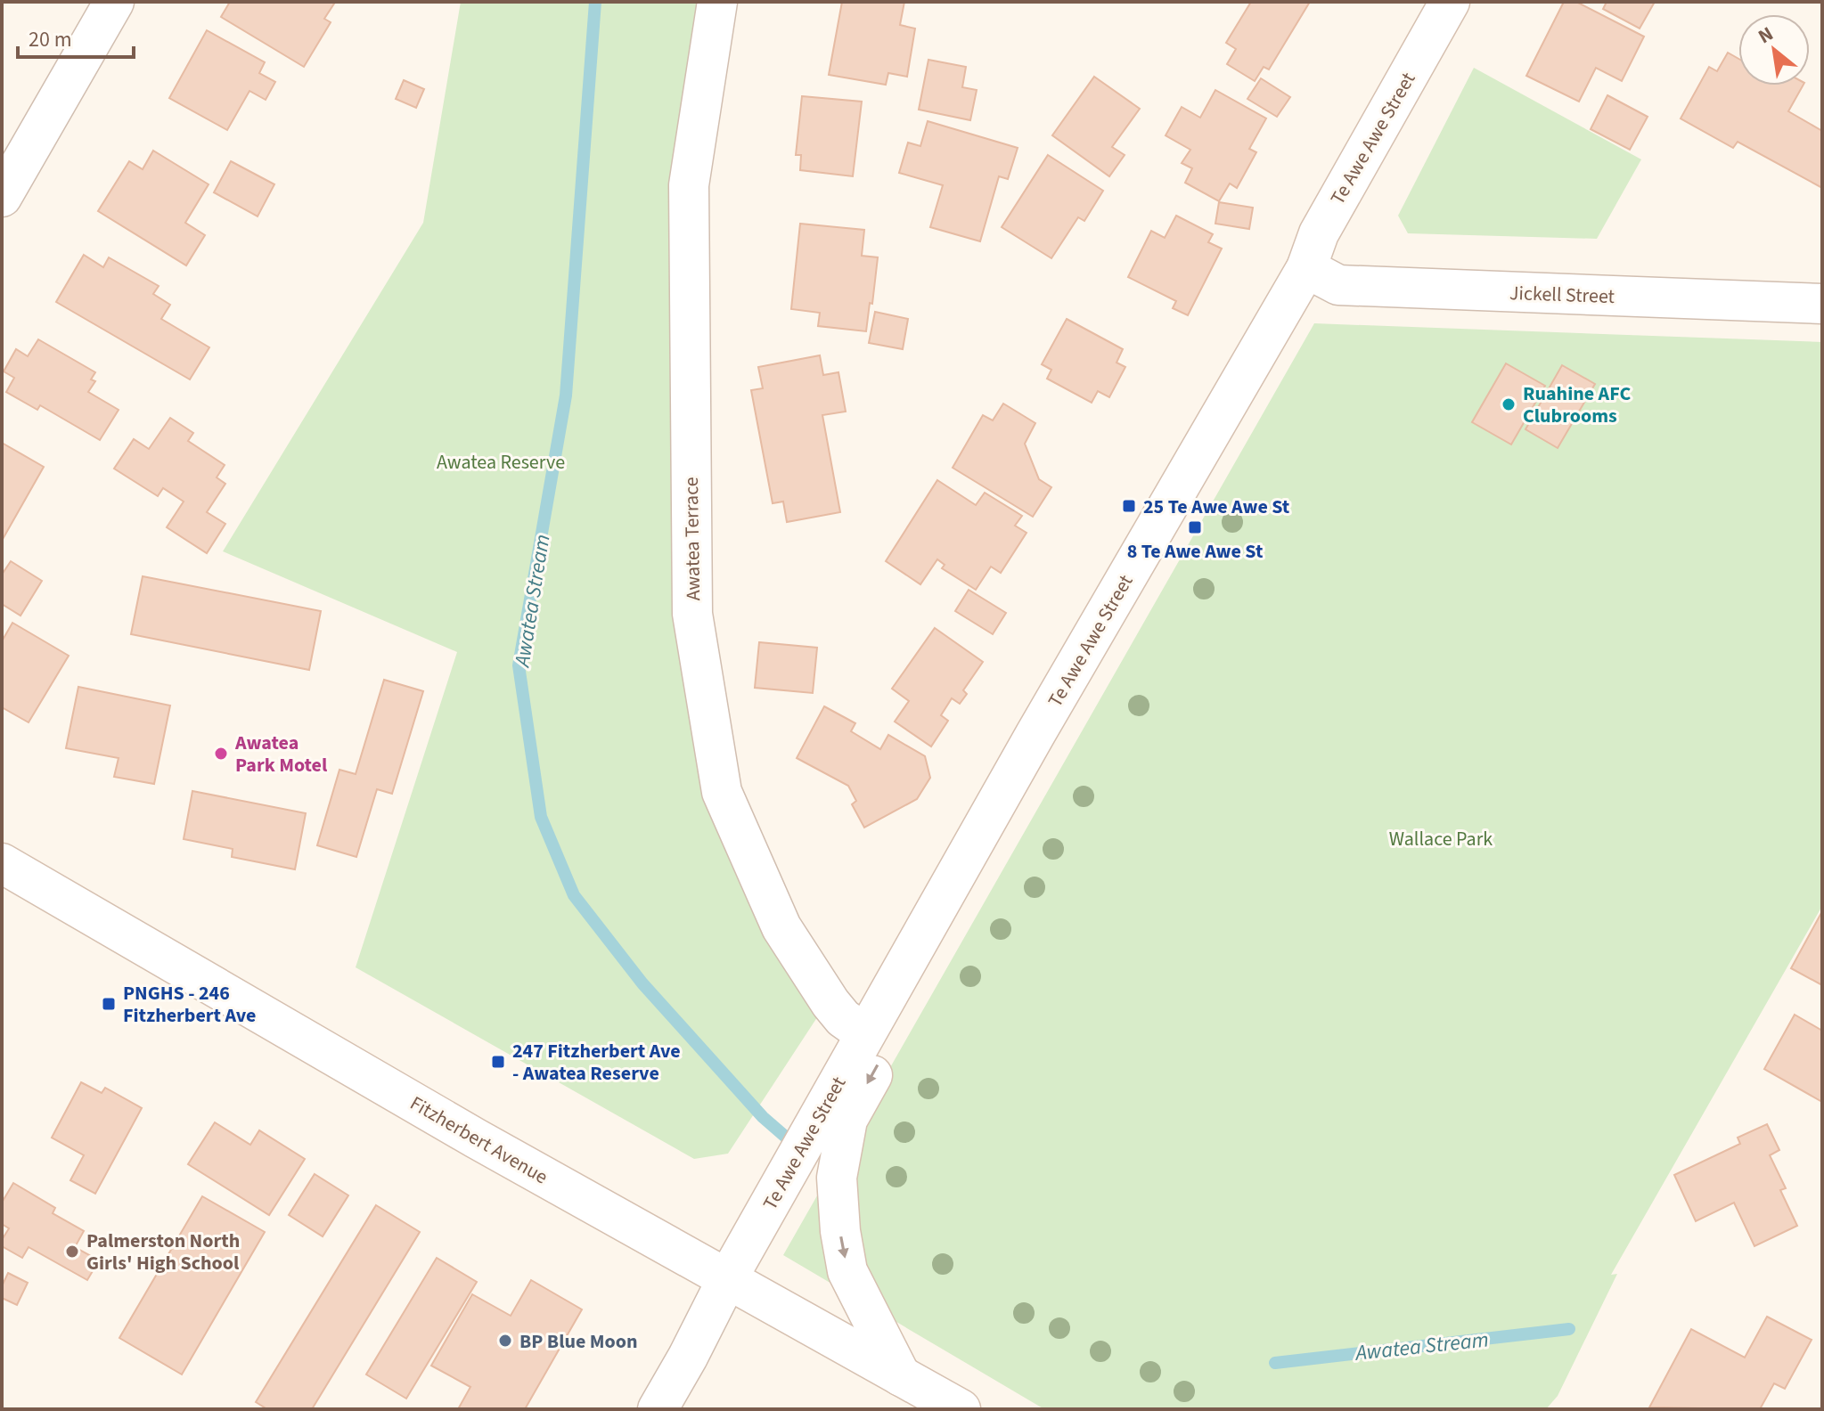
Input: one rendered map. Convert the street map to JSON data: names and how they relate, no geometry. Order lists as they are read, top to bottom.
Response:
{
  "streets": {
    "main road": [
      "Te Awe Awe Street",
      "Jickell Street",
      "Awatea Terrace",
      "Fitzherbert Avenue"
    ]
  },
  "crossings": [
    ["Te Awe Awe Street", "Jickell Street"],
    ["Te Awe Awe Street", "Awatea Terrace"],
    ["Te Awe Awe Street", "Fitzherbert Avenue"]
  ],
  "water": ["Awatea Stream"],
  "parks": ["Awatea Reserve", "Wallace Park"],
  "places": {
    "other": [
      "Ruahine AFC Clubrooms",
      "Awatea Park Motel",
      "Palmerston North Girls' High School",
      "BP Blue Moon"
    ],
    "transit": [
      "25 Te Awe Awe St",
      "8 Te Awe Awe St",
      "PNGHS - 246 Fitzherbert Ave",
      "247 Fitzherbert Ave - Awatea Reserve"
    ]
  },
  "scale_bar": "20 m",
  "north": "top left"
}
